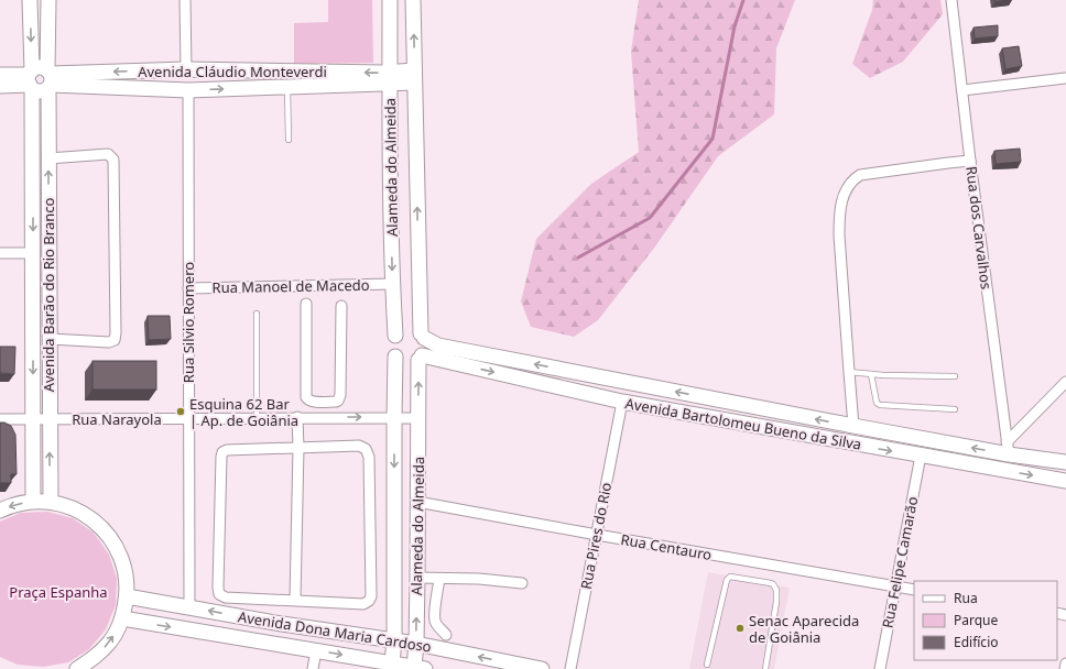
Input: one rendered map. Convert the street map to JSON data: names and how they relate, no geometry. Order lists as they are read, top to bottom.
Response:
{
  "streets": {
    "street": [
      "Avenida Cláudio Monteverdi",
      "Alameda do Almeida",
      "Rua dos Carvalhos",
      "Rua Manoel de Macedo",
      "Avenida Barão do Rio Branco",
      "Rua Silvio Romero",
      "Rua Narayola",
      "Avenida Bartolomeu Bueno da Silva",
      "Rua Pires do Rio",
      "Rua Centauro",
      "Rua Felipe Camarão",
      "Avenida Dona Maria Cardoso"
    ]
  },
  "crossings": [
    ["Avenida Cláudio Monteverdi", "Alameda do Almeida"],
    ["Avenida Cláudio Monteverdi", "Avenida Barão do Rio Branco"],
    ["Avenida Cláudio Monteverdi", "Rua Silvio Romero"],
    ["Alameda do Almeida", "Rua Manoel de Macedo"],
    ["Alameda do Almeida", "Rua Narayola"],
    ["Alameda do Almeida", "Avenida Bartolomeu Bueno da Silva"],
    ["Alameda do Almeida", "Rua Centauro"],
    ["Alameda do Almeida", "Avenida Dona Maria Cardoso"],
    ["Rua dos Carvalhos", "Avenida Bartolomeu Bueno da Silva"],
    ["Rua Manoel de Macedo", "Rua Silvio Romero"],
    ["Avenida Barão do Rio Branco", "Rua Narayola"],
    ["Rua Silvio Romero", "Rua Narayola"],
    ["Rua Silvio Romero", "Avenida Dona Maria Cardoso"],
    ["Avenida Bartolomeu Bueno da Silva", "Rua Pires do Rio"],
    ["Avenida Bartolomeu Bueno da Silva", "Rua Felipe Camarão"],
    ["Rua Pires do Rio", "Rua Centauro"],
    ["Rua Centauro", "Rua Felipe Camarão"]
  ],
  "parks": ["Praça Espanha"],
  "places": ["Esquina 62 Bar | Ap. de Goiânia", "Senac Aparecida de Goiânia"],
  "legend": ["Rua", "Parque", "Edifício"]
}
